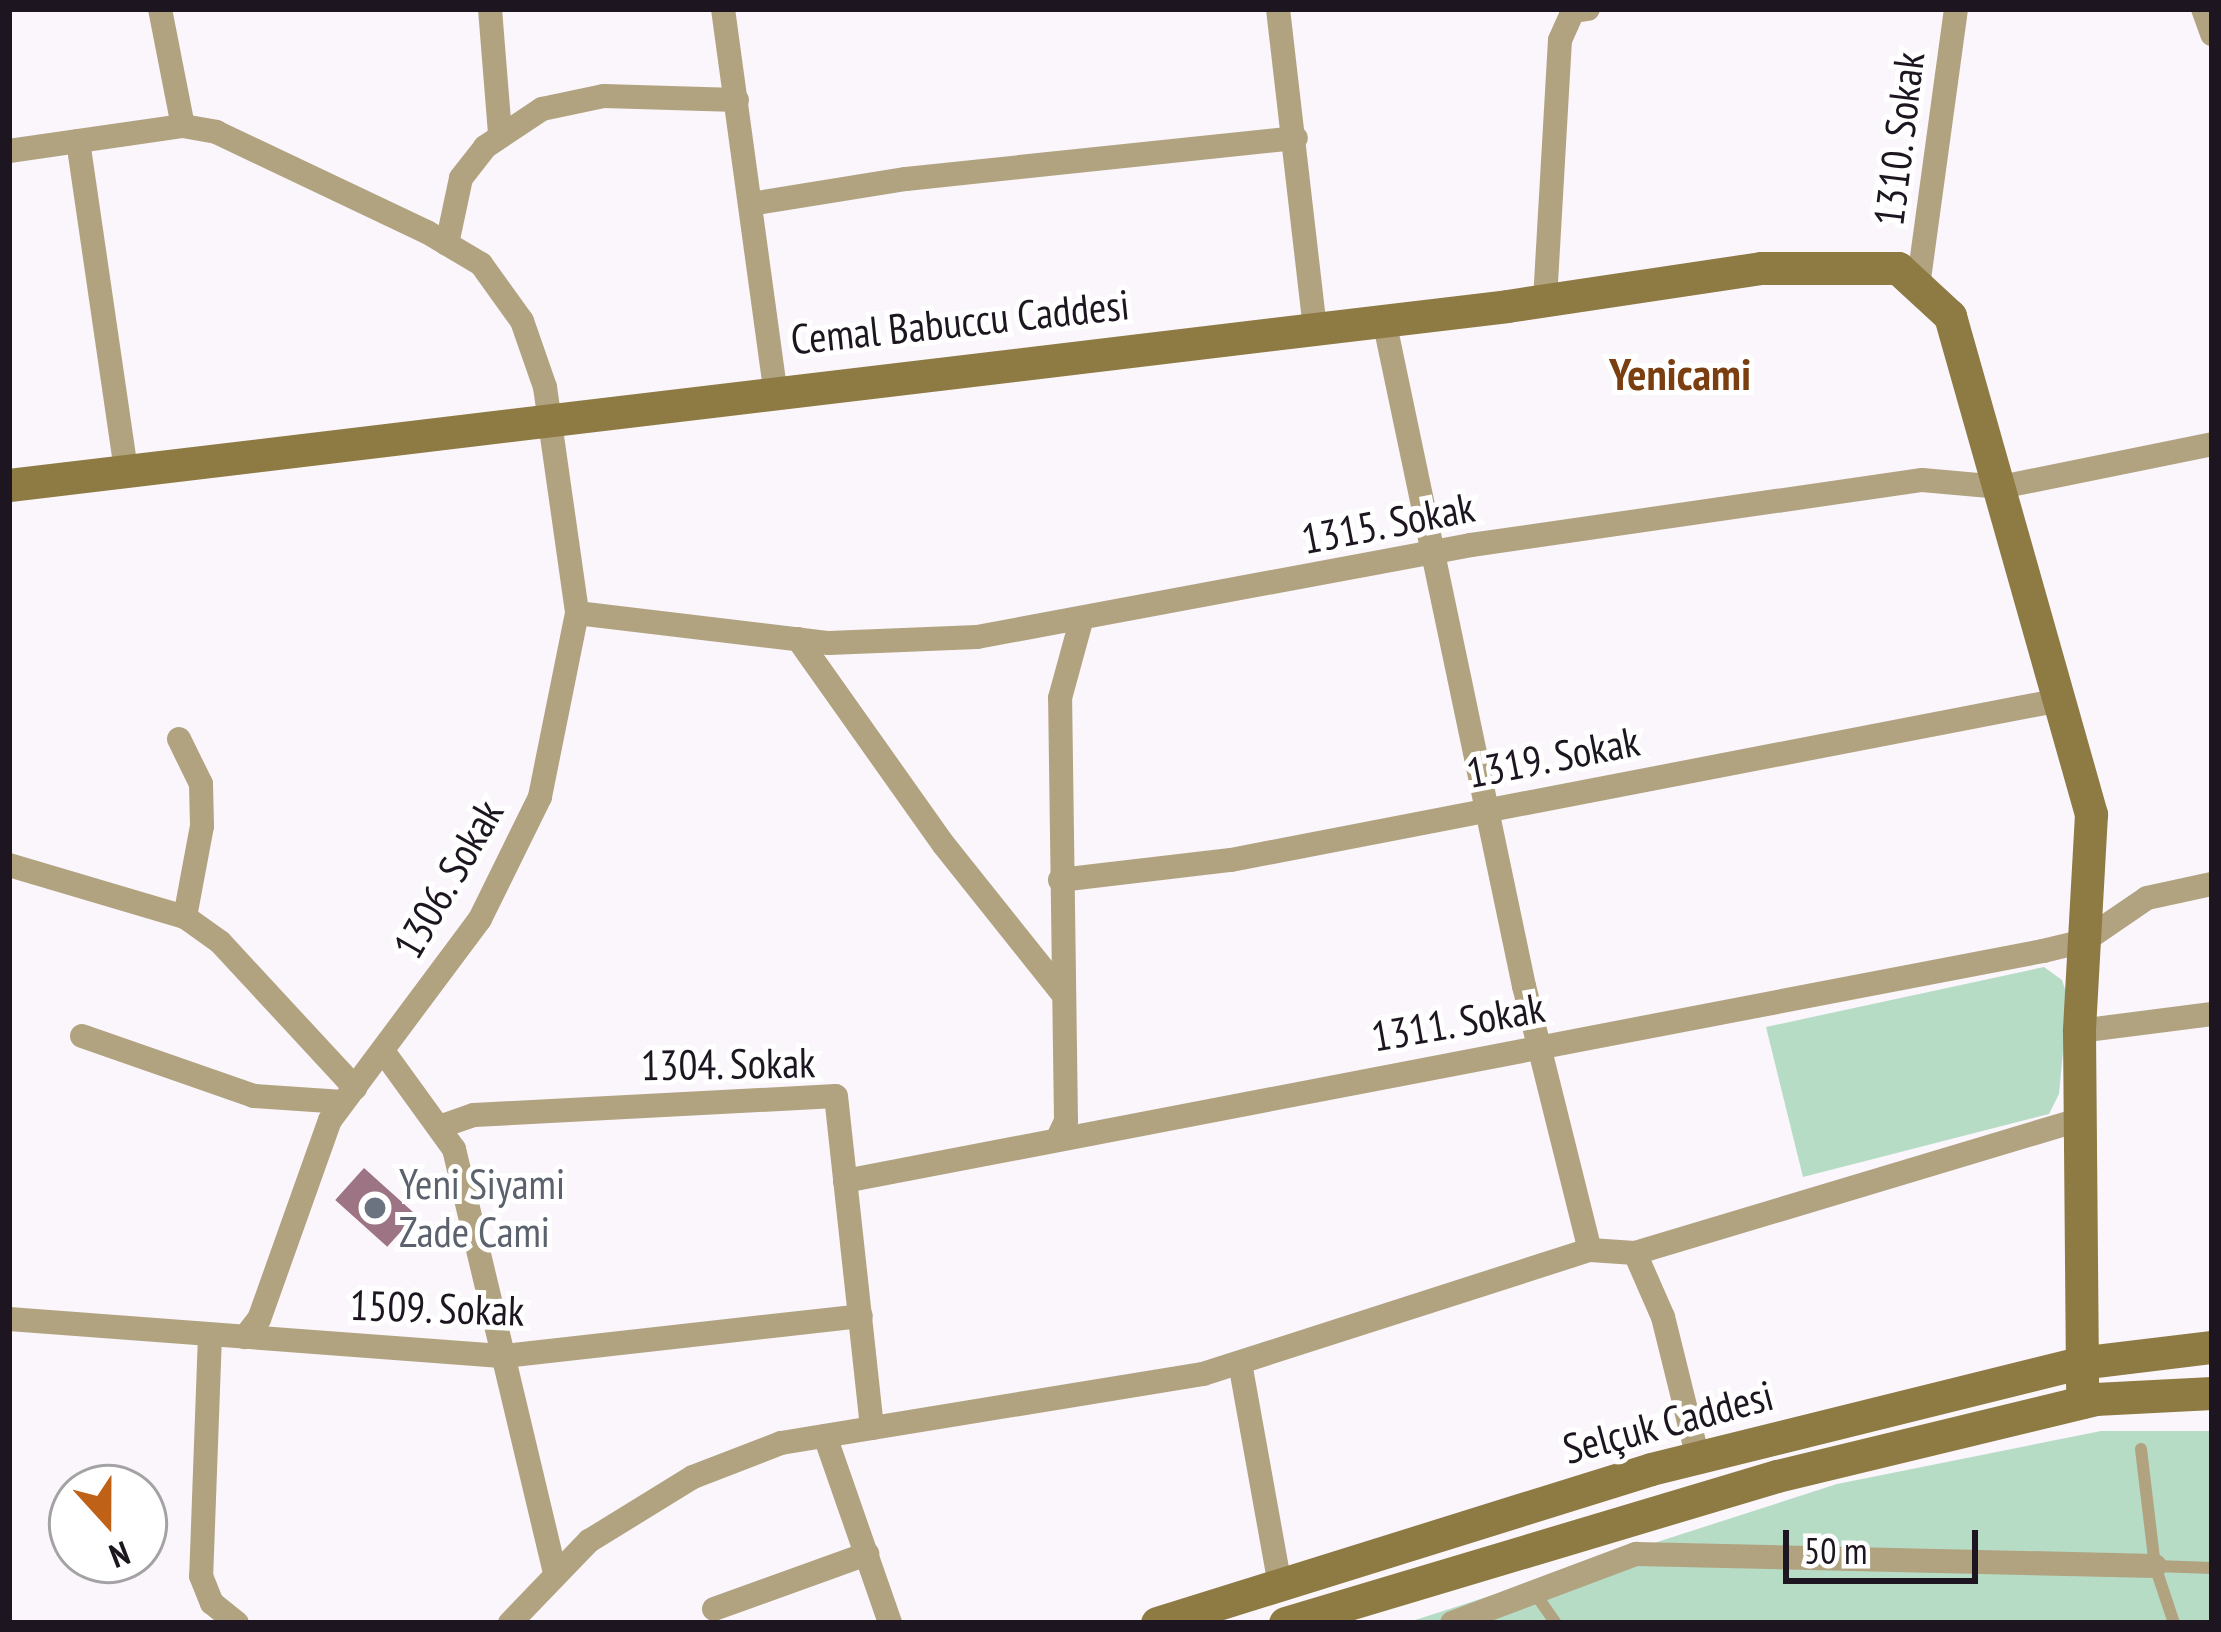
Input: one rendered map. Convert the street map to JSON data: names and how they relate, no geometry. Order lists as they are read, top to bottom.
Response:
{
  "streets": {
    "street": [
      "1310. Sokak",
      "Cemal Babuccu Caddesi",
      "1315. Sokak",
      "1319. Sokak",
      "1306. Sokak",
      "1311. Sokak",
      "1304. Sokak",
      "1509. Sokak",
      "Selçuk Caddesi"
    ]
  },
  "crossings": [
    ["1310. Sokak", "Cemal Babuccu Caddesi"],
    ["Cemal Babuccu Caddesi", "1306. Sokak"],
    ["1315. Sokak", "1306. Sokak"],
    ["1306. Sokak", "1509. Sokak"],
    ["1311. Sokak", "1304. Sokak"],
    ["1304. Sokak", "1509. Sokak"]
  ],
  "districts": ["Yenicami"],
  "places": ["Yeni Siyami Zade Cami"],
  "scale_bar": "50 m",
  "north": "bottom"
}
